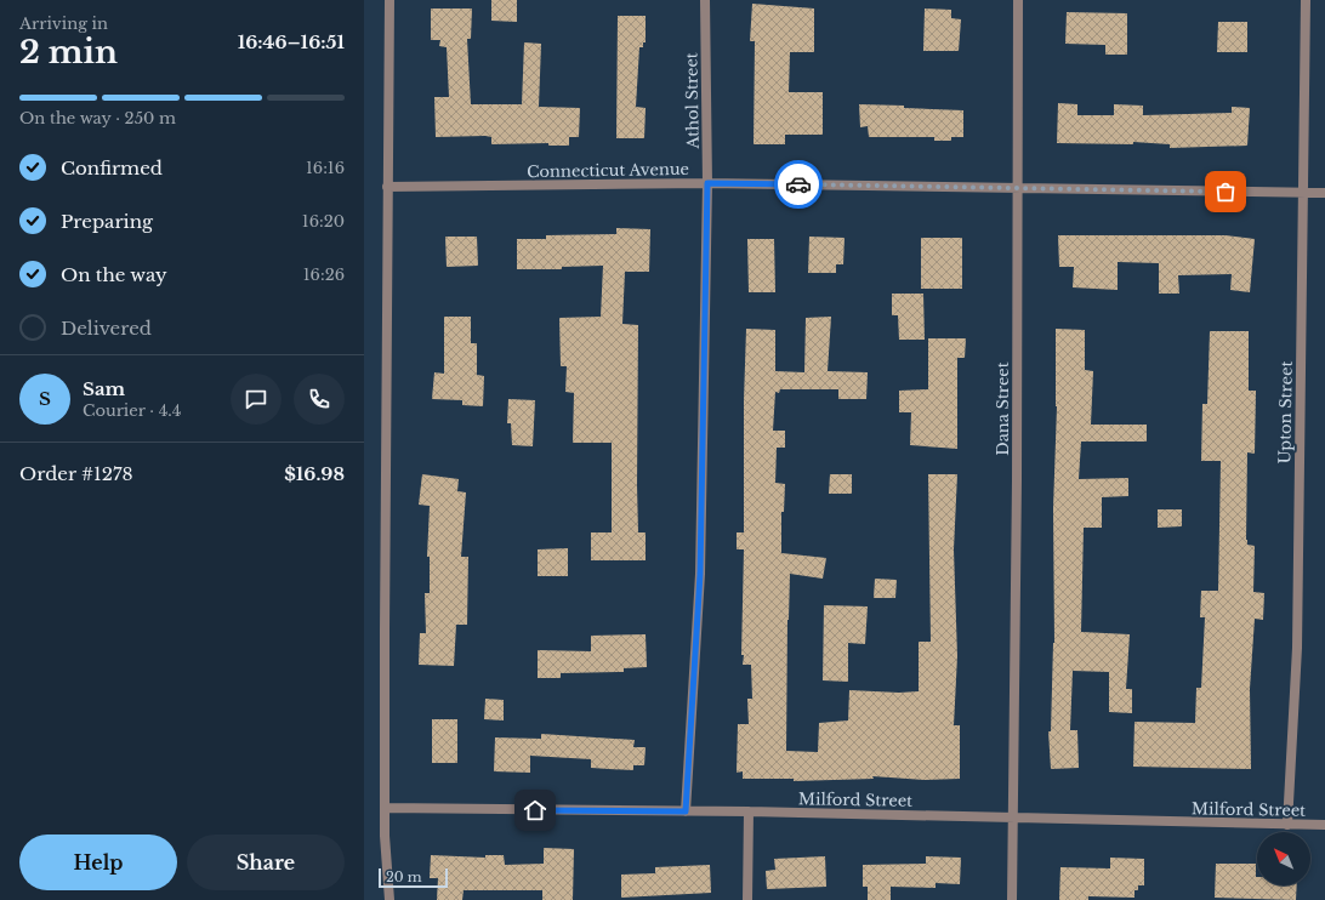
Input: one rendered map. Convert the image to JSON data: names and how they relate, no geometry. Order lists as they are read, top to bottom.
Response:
{
  "streets": {
    "street": [
      "Athol Street",
      "Connecticut Avenue",
      "Dana Street",
      "Upton Street",
      "Milford Street"
    ]
  },
  "crossings": [
    ["Athol Street", "Connecticut Avenue"],
    ["Athol Street", "Milford Street"],
    ["Connecticut Avenue", "Dana Street"],
    ["Connecticut Avenue", "Upton Street"],
    ["Dana Street", "Milford Street"],
    ["Upton Street", "Milford Street"]
  ],
  "scale_bar": "20 m",
  "north": "top left",
  "page": {
    "heading": ["2 min", "Arriving in", "16:46–16:51"],
    "panel": [
      "Sam",
      "Courier · 4.4",
      "Order #1278",
      "$16.98"
    ],
    "bar": "On the way · 250 m",
    "list": [
      ["Confirmed", "16:16"],
      ["Preparing", "16:20"],
      ["On the way", "16:26"],
      "Delivered"
    ],
    "round": "S",
    "buttons": ["Help", "Share"],
    "scale": "20 m"
  }
}
